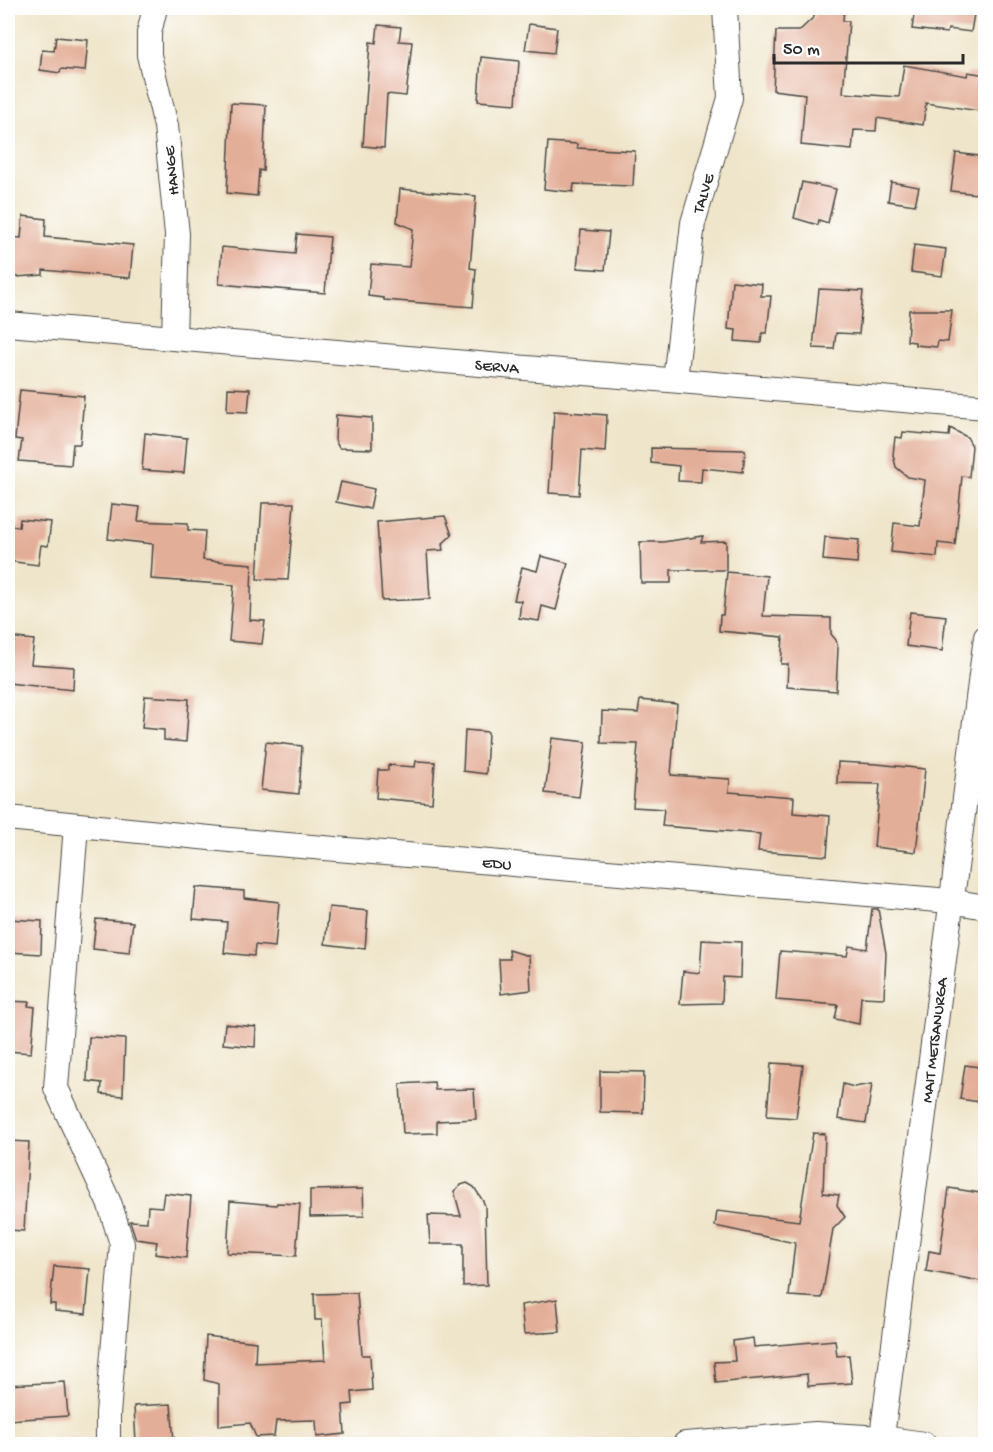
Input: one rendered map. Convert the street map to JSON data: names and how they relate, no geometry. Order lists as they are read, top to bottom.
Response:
{
  "streets": {
    "street": [
      "HANGE",
      "TALVE",
      "SERVA",
      "EDU",
      "MAIT METSANURGA"
    ]
  },
  "crossings": [
    ["HANGE", "SERVA"],
    ["TALVE", "SERVA"],
    ["EDU", "MAIT METSANURGA"]
  ],
  "scale_bar": "50 m"
}
